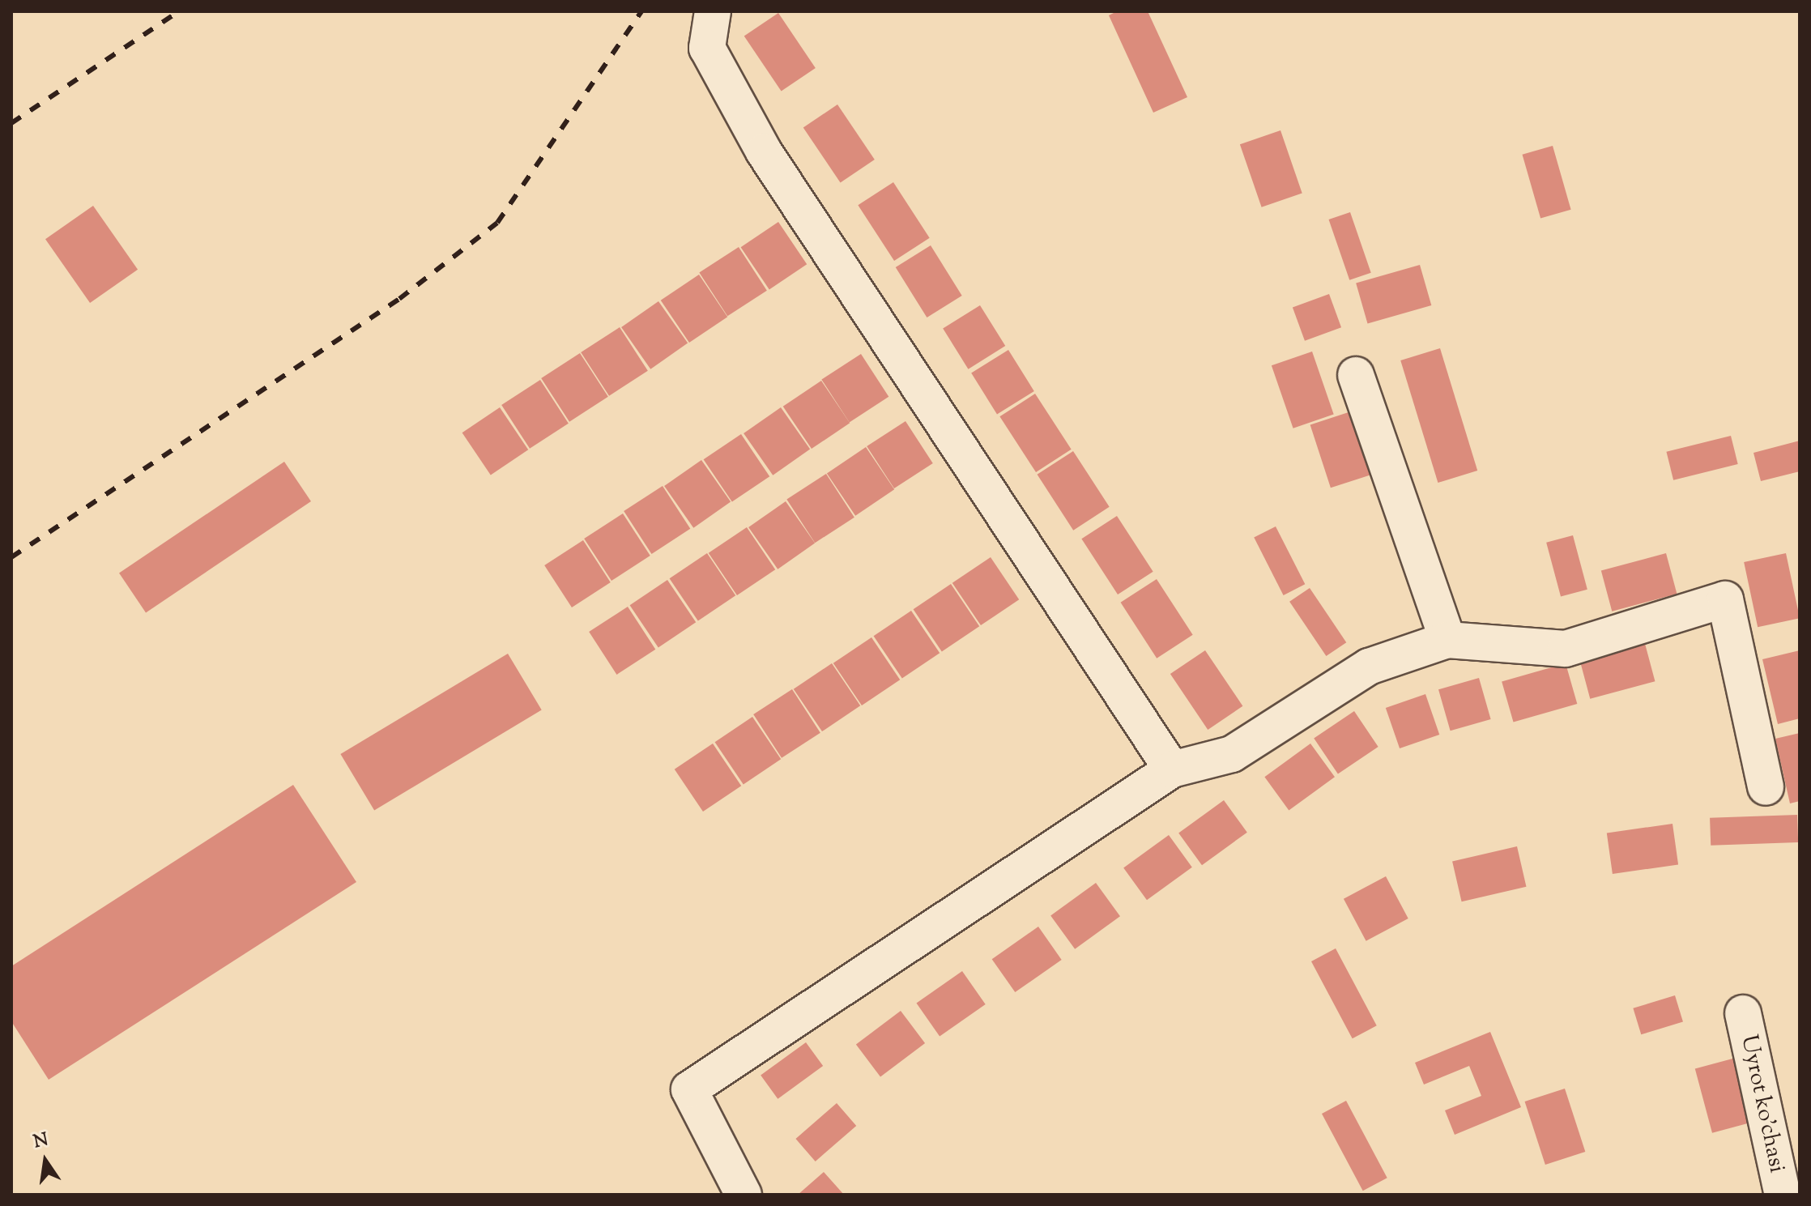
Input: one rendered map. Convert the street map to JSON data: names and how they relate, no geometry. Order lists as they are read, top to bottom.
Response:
{
  "streets": {
    "street": ["Uyrot ko'chasi"]
  },
  "north": "top"
}
